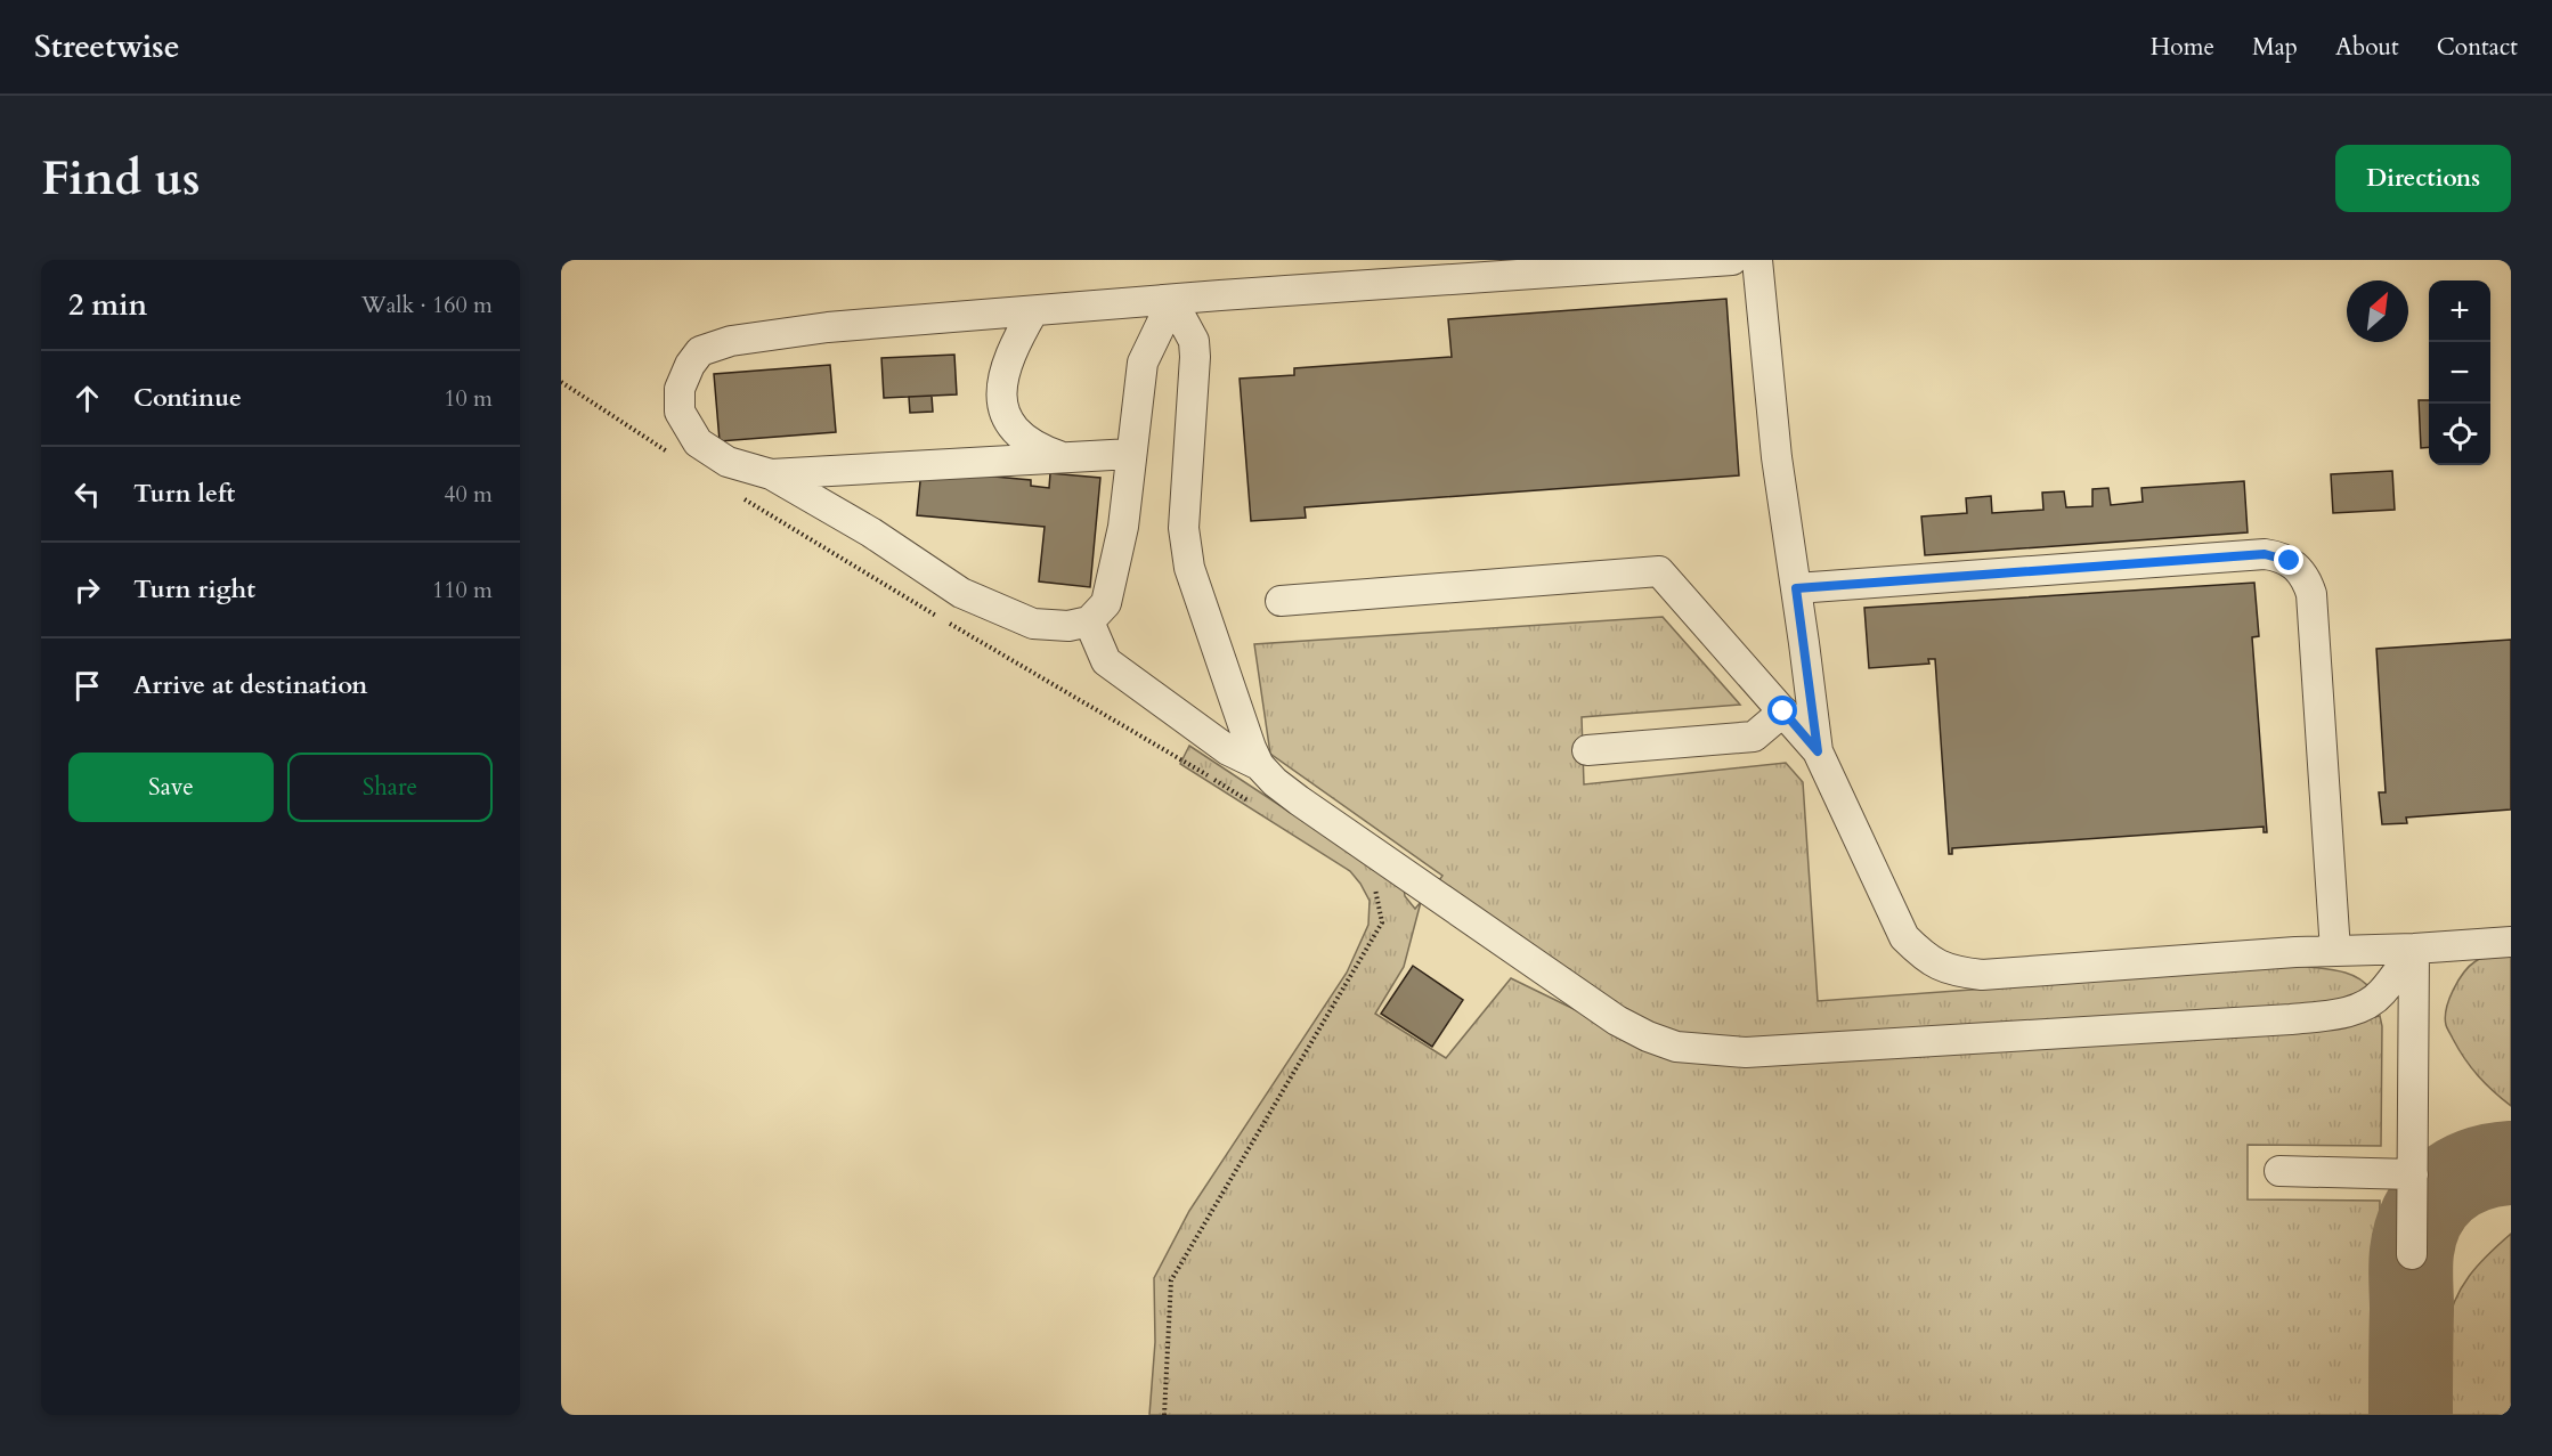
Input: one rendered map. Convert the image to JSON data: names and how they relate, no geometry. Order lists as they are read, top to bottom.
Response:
{
  "north": "top right",
  "page": {
    "header": "Streetwise",
    "nav": [
      "Home",
      "Map",
      "About",
      "Contact"
    ],
    "buttons": [
      "Directions",
      ["Save", "Share"]
    ],
    "title": "Find us",
    "heading": ["2 min", "Walk · 160 m"],
    "map_buttons": ["+", "−"],
    "list": [
      ["Continue", "10 m"],
      ["Turn left", "40 m"],
      ["Turn right", "110 m"],
      "Arrive at destination"
    ]
  }
}
